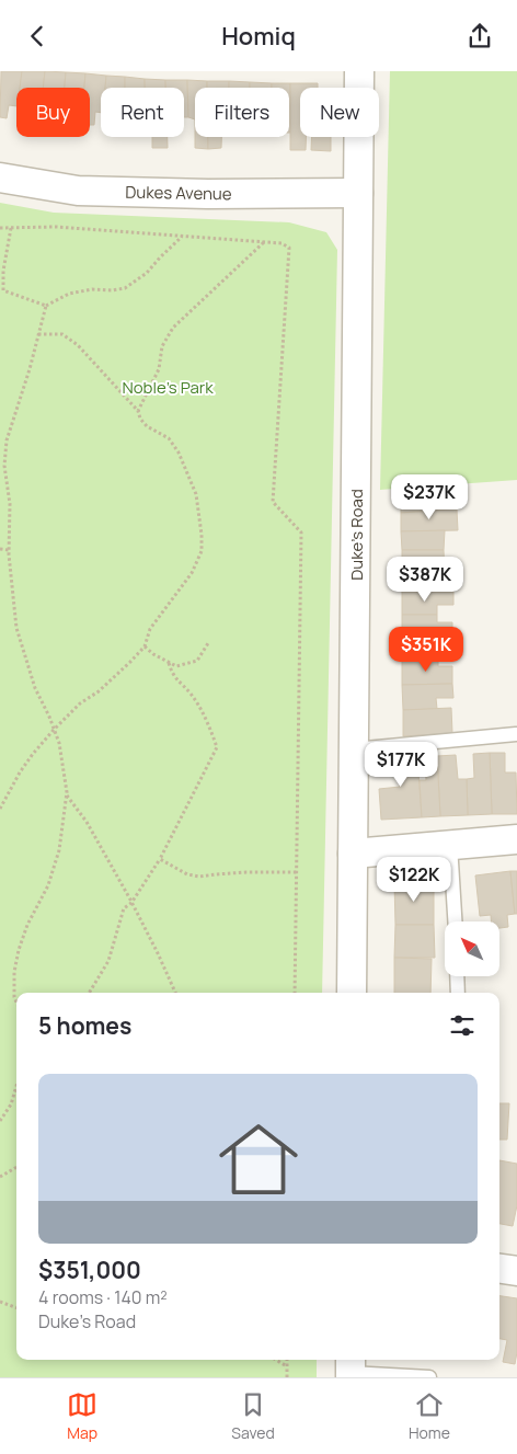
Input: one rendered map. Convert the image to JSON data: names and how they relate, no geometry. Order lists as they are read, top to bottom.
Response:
{
  "streets": {
    "street": ["Dukes Avenue", "Duke's Road"]
  },
  "crossings": [
    ["Dukes Avenue", "Duke's Road"]
  ],
  "parks": ["Noble's Park"],
  "north": "top left",
  "page": {
    "header": "Homiq",
    "chip": [
      "Buy",
      "Rent",
      "Filters",
      "New"
    ],
    "price": [
      "$237K",
      "$387K",
      "$351K",
      "$177K",
      "$122K"
    ],
    "heading": "5 homes",
    "list": [
      {
        "name": "$351,000",
        "note": "4 rooms · 140 m² · Duke's Road"
      }
    ],
    "tabs": ["Map", "Saved", "Home"]
  }
}
